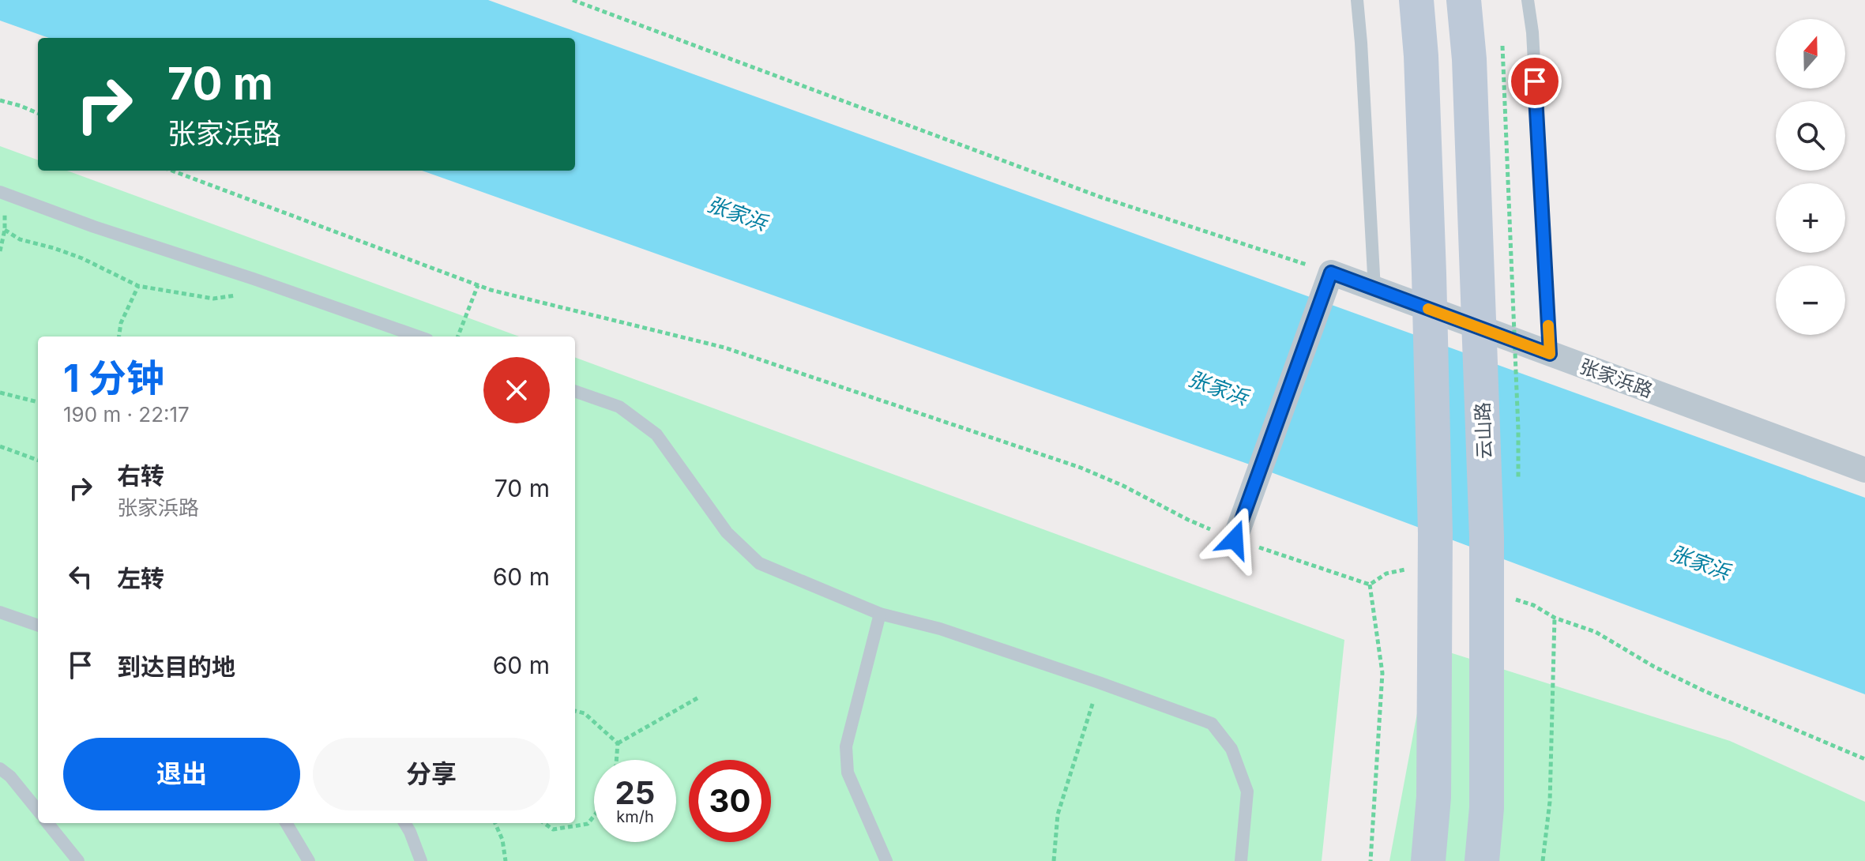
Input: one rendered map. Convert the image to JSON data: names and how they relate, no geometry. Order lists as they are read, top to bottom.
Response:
{
  "streets": {
    "main road": ["云山路"],
    "street": ["张家浜路"]
  },
  "water": ["张家浜"],
  "north": "top",
  "page": {
    "map_buttons": ["+", "−"],
    "turn": ["70 m", "张家浜路"],
    "heading": ["1 分钟", "190 m · 22:17"],
    "list": [
      {
        "name": "右转",
        "note": "张家浜路",
        "value": "70 m"
      },
      {
        "name": "左转",
        "value": "60 m"
      },
      {
        "name": "到达目的地",
        "value": "60 m"
      }
    ],
    "buttons": ["退出", "分享"],
    "speed": "25 km/h",
    "limit": "30"
  }
}
